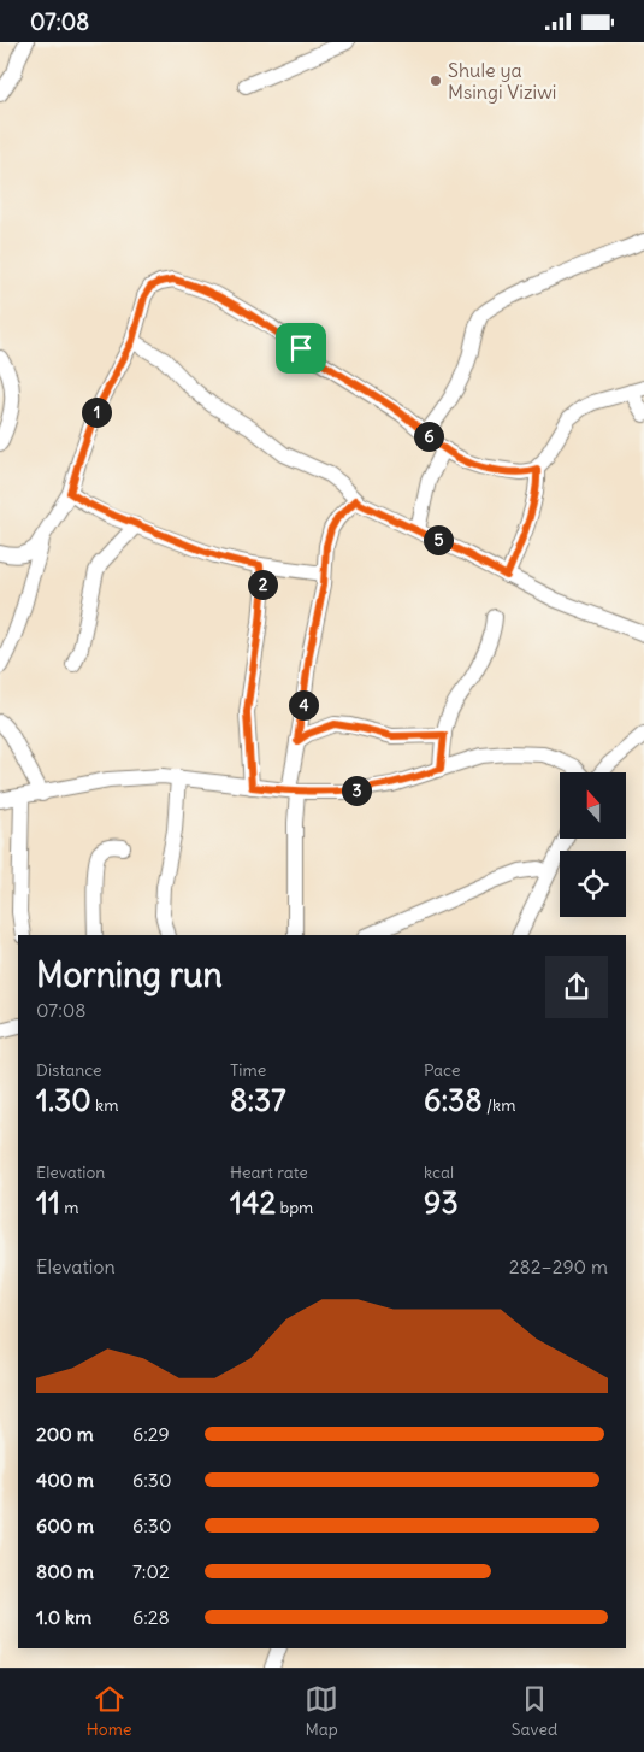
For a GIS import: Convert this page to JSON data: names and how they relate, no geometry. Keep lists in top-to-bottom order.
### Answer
{
  "places": ["Shule ya Msingi Viziwi"],
  "north": "top",
  "page": {
    "status": "07:08",
    "pins": [
      "1",
      "6",
      "5",
      "2",
      "4",
      "3"
    ],
    "heading": ["Morning run", "07:08"],
    "stats": [
      ["Distance", "1.30 km"],
      ["Time", "8:37"],
      ["Pace", "6:38 /km"],
      ["Elevation", "11 m"],
      ["Heart rate", "142 bpm"],
      ["kcal", "93"]
    ],
    "chart": ["Elevation", "282–290 m"],
    "list": [
      {
        "name": "200 m",
        "note": "6:29"
      },
      {
        "name": "400 m",
        "note": "6:30"
      },
      {
        "name": "600 m",
        "note": "6:30"
      },
      {
        "name": "800 m",
        "note": "7:02"
      },
      {
        "name": "1.0 km",
        "note": "6:28"
      }
    ],
    "tabs": ["Home", "Map", "Saved"]
  }
}
